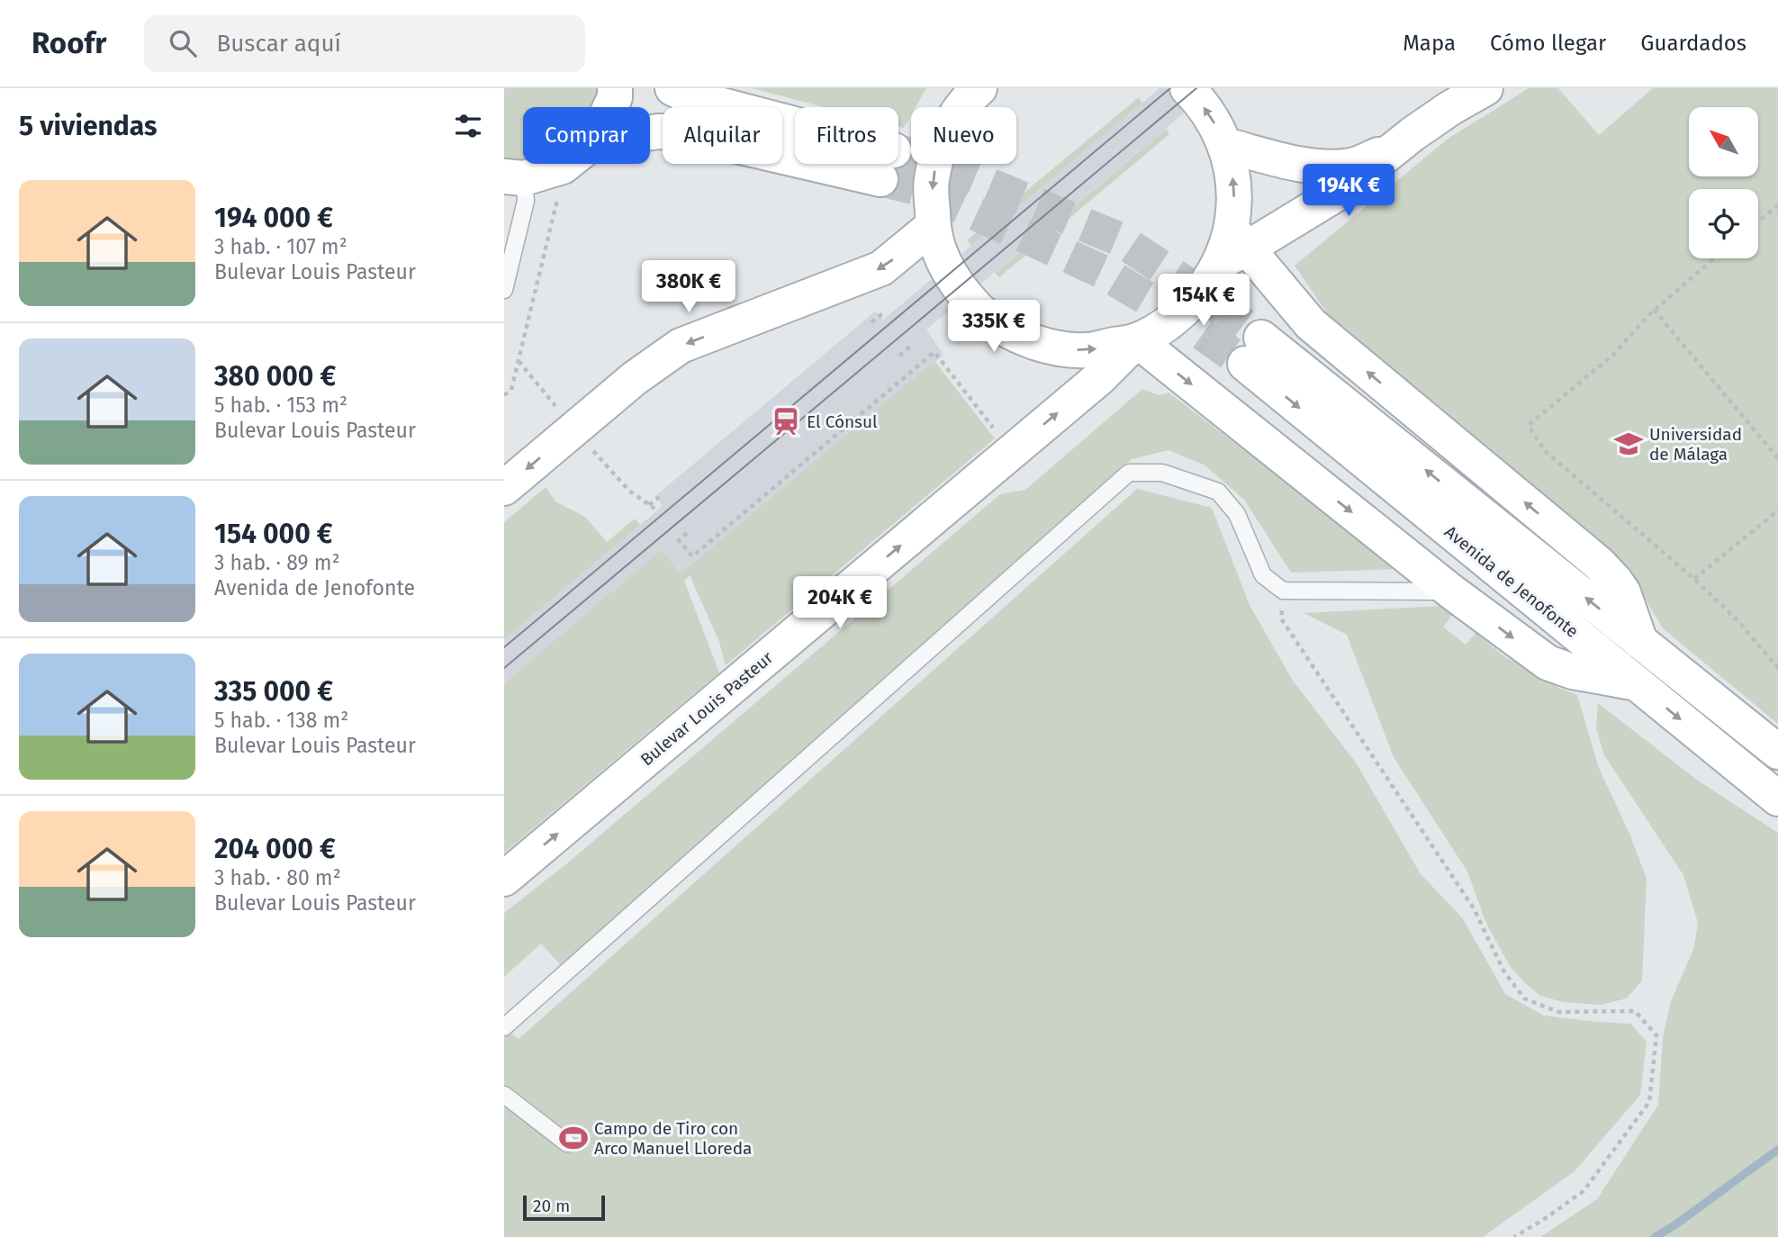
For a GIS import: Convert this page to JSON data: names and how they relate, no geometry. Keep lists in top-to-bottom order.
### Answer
{
  "streets": {
    "main road": ["Avenida de Jenofonte", "Bulevar Louis Pasteur"]
  },
  "places": {
    "station": ["El Cónsul"],
    "school or university": ["Universidad de Málaga"],
    "sports": ["Campo de Tiro con Arco Manuel Lloreda"]
  },
  "scale_bar": "20 m",
  "north": "top left",
  "page": {
    "header": "Roofr",
    "search": "Buscar aquí",
    "nav": ["Mapa", "Cómo llegar", "Guardados"],
    "heading": "5 viviendas",
    "chip": [
      "Comprar",
      "Alquilar",
      "Filtros",
      "Nuevo"
    ],
    "list": [
      {
        "name": "194 000 €",
        "note": "3 hab. · 107 m² · Bulevar Louis Pasteur"
      },
      {
        "name": "380 000 €",
        "note": "5 hab. · 153 m² · Bulevar Louis Pasteur"
      },
      {
        "name": "154 000 €",
        "note": "3 hab. · 89 m² · Avenida de Jenofonte"
      },
      {
        "name": "335 000 €",
        "note": "5 hab. · 138 m² · Bulevar Louis Pasteur"
      },
      {
        "name": "204 000 €",
        "note": "3 hab. · 80 m² · Bulevar Louis Pasteur"
      }
    ],
    "price": [
      "194K €",
      "380K €",
      "154K €",
      "335K €",
      "204K €"
    ],
    "scale": "20 m"
  }
}
